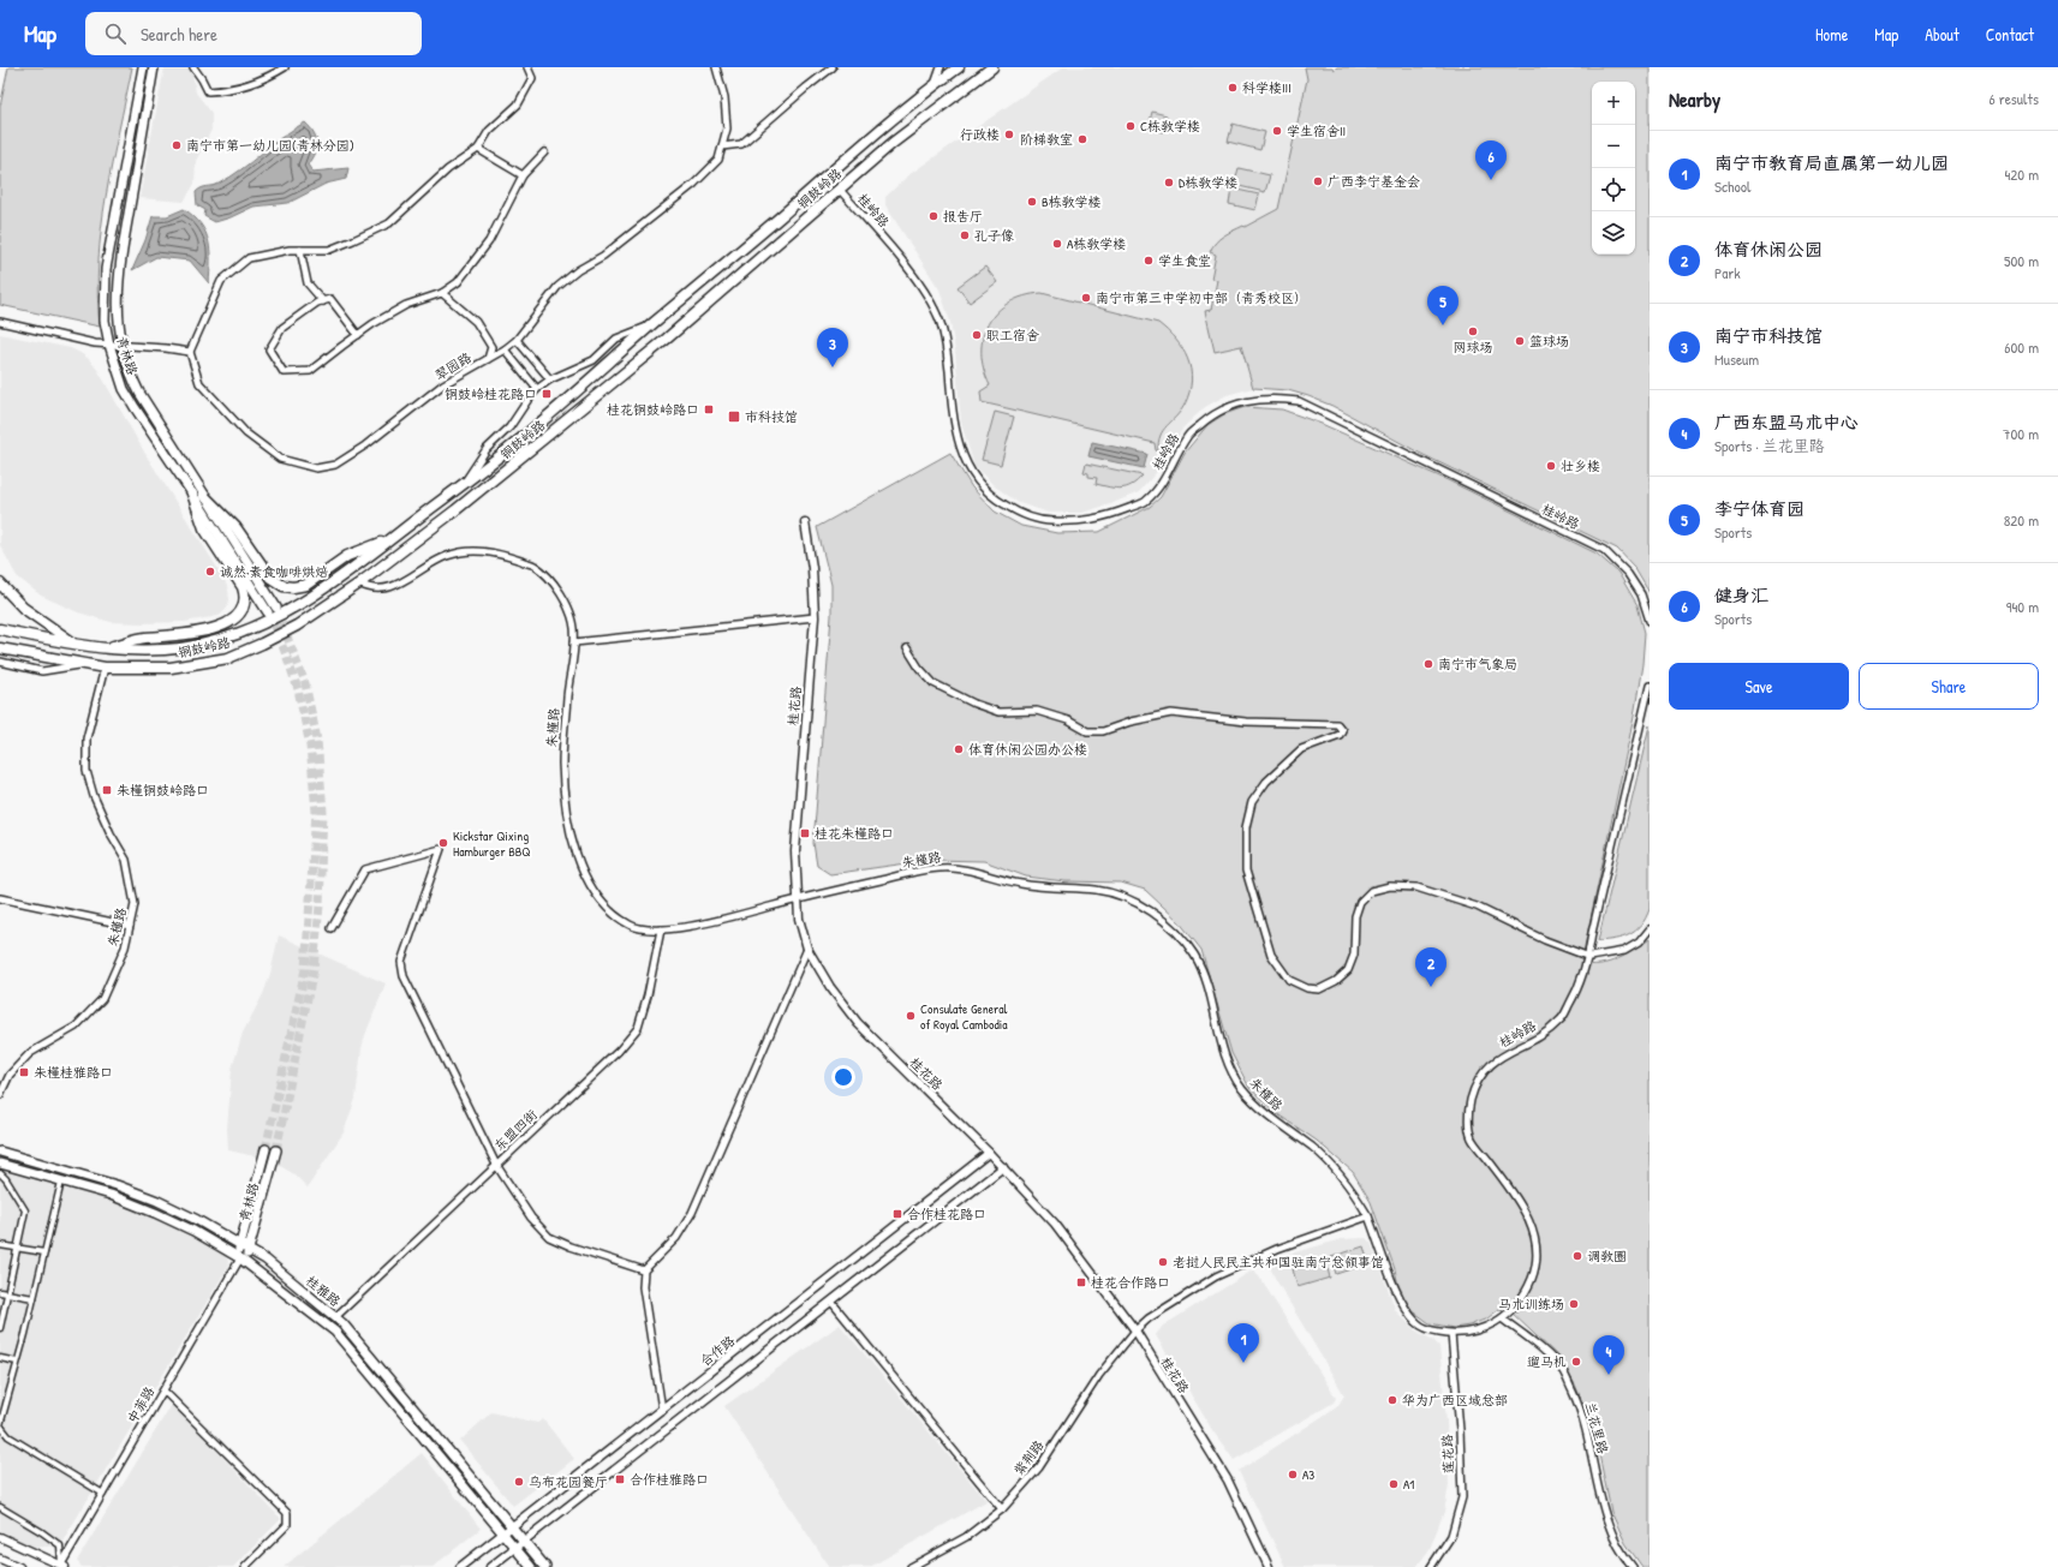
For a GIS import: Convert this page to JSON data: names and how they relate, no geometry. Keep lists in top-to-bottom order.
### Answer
{
  "streets": {
    "main road": ["铜鼓岭路", "青林路", "桂雅路"],
    "street": [
      "桂岭路",
      "翠园路",
      "桂花路",
      "朱槿路",
      "东盟四街",
      "合作路",
      "中菲路",
      "兰花里路",
      "莲花路",
      "紫荆路"
    ]
  },
  "crossings": [
    ["铜鼓岭路", "桂岭路"],
    ["铜鼓岭路", "朱槿路"],
    ["桂岭路", "朱槿路"],
    ["桂岭路", "兰花里路"],
    ["桂岭路", "莲花路"],
    ["青林路", "桂雅路"],
    ["青林路", "中菲路"],
    ["桂花路", "朱槿路"],
    ["桂花路", "合作路"],
    ["桂花路", "紫荆路"],
    ["朱槿路", "东盟四街"],
    ["东盟四街", "桂雅路"],
    ["桂雅路", "合作路"],
    ["桂雅路", "中菲路"]
  ],
  "places": {
    "other": [
      "科学楼III",
      "C栋教学楼",
      "学生宿舍II",
      "行政楼",
      "阶梯教室",
      "南宁市第一幼儿园(青林分园)",
      "广西李宁基金会",
      "D栋教学楼",
      "B栋教学楼",
      "报告厅",
      "孔子像",
      "A栋教学楼",
      "学生食堂",
      "南宁市第三中学初中部（青秀校区）",
      "网球场",
      "职工宿舍",
      "篮球场",
      "壮乡楼",
      "诚然·素食咖啡烘焙",
      "南宁市气象局",
      "体育休闲公园办公楼",
      "Kickstar Qixing Hamburger BBQ",
      "Consulate General of Royal Cambodia",
      "调教圈",
      "老挝人民民主共和国驻南宁总领事馆",
      "马术训练场",
      "遛马机",
      "华为广西区域总部",
      "A3",
      "乌布花园餐厅",
      "A1"
    ],
    "transit": [
      "铜鼓岭桂花路口",
      "桂花铜鼓岭路口",
      "市科技馆",
      "朱槿铜鼓岭路口",
      "桂花朱槿路口",
      "朱槿桂雅路口",
      "合作桂花路口",
      "桂花合作路口",
      "合作桂雅路口"
    ]
  },
  "page": {
    "header": "Map",
    "search": "Search here",
    "nav": [
      "Home",
      "Map",
      "About",
      "Contact"
    ],
    "heading": ["Nearby", "6 results"],
    "map_buttons": ["+", "−"],
    "list": [
      {
        "mark": "1",
        "name": "南宁市教育局直属第一幼儿园",
        "note": "School",
        "value": "420 m"
      },
      {
        "mark": "2",
        "name": "体育休闲公园",
        "note": "Park",
        "value": "500 m"
      },
      {
        "mark": "3",
        "name": "南宁市科技馆",
        "note": "Museum",
        "value": "600 m"
      },
      {
        "mark": "4",
        "name": "广西东盟马术中心",
        "note": "Sports · 兰花里路",
        "value": "700 m"
      },
      {
        "mark": "5",
        "name": "李宁体育园",
        "note": "Sports",
        "value": "820 m"
      },
      {
        "mark": "6",
        "name": "健身汇",
        "note": "Sports",
        "value": "940 m"
      }
    ],
    "pins": [
      "6",
      "5",
      "3",
      "2",
      "1",
      "4"
    ],
    "buttons": ["Save", "Share"]
  }
}
